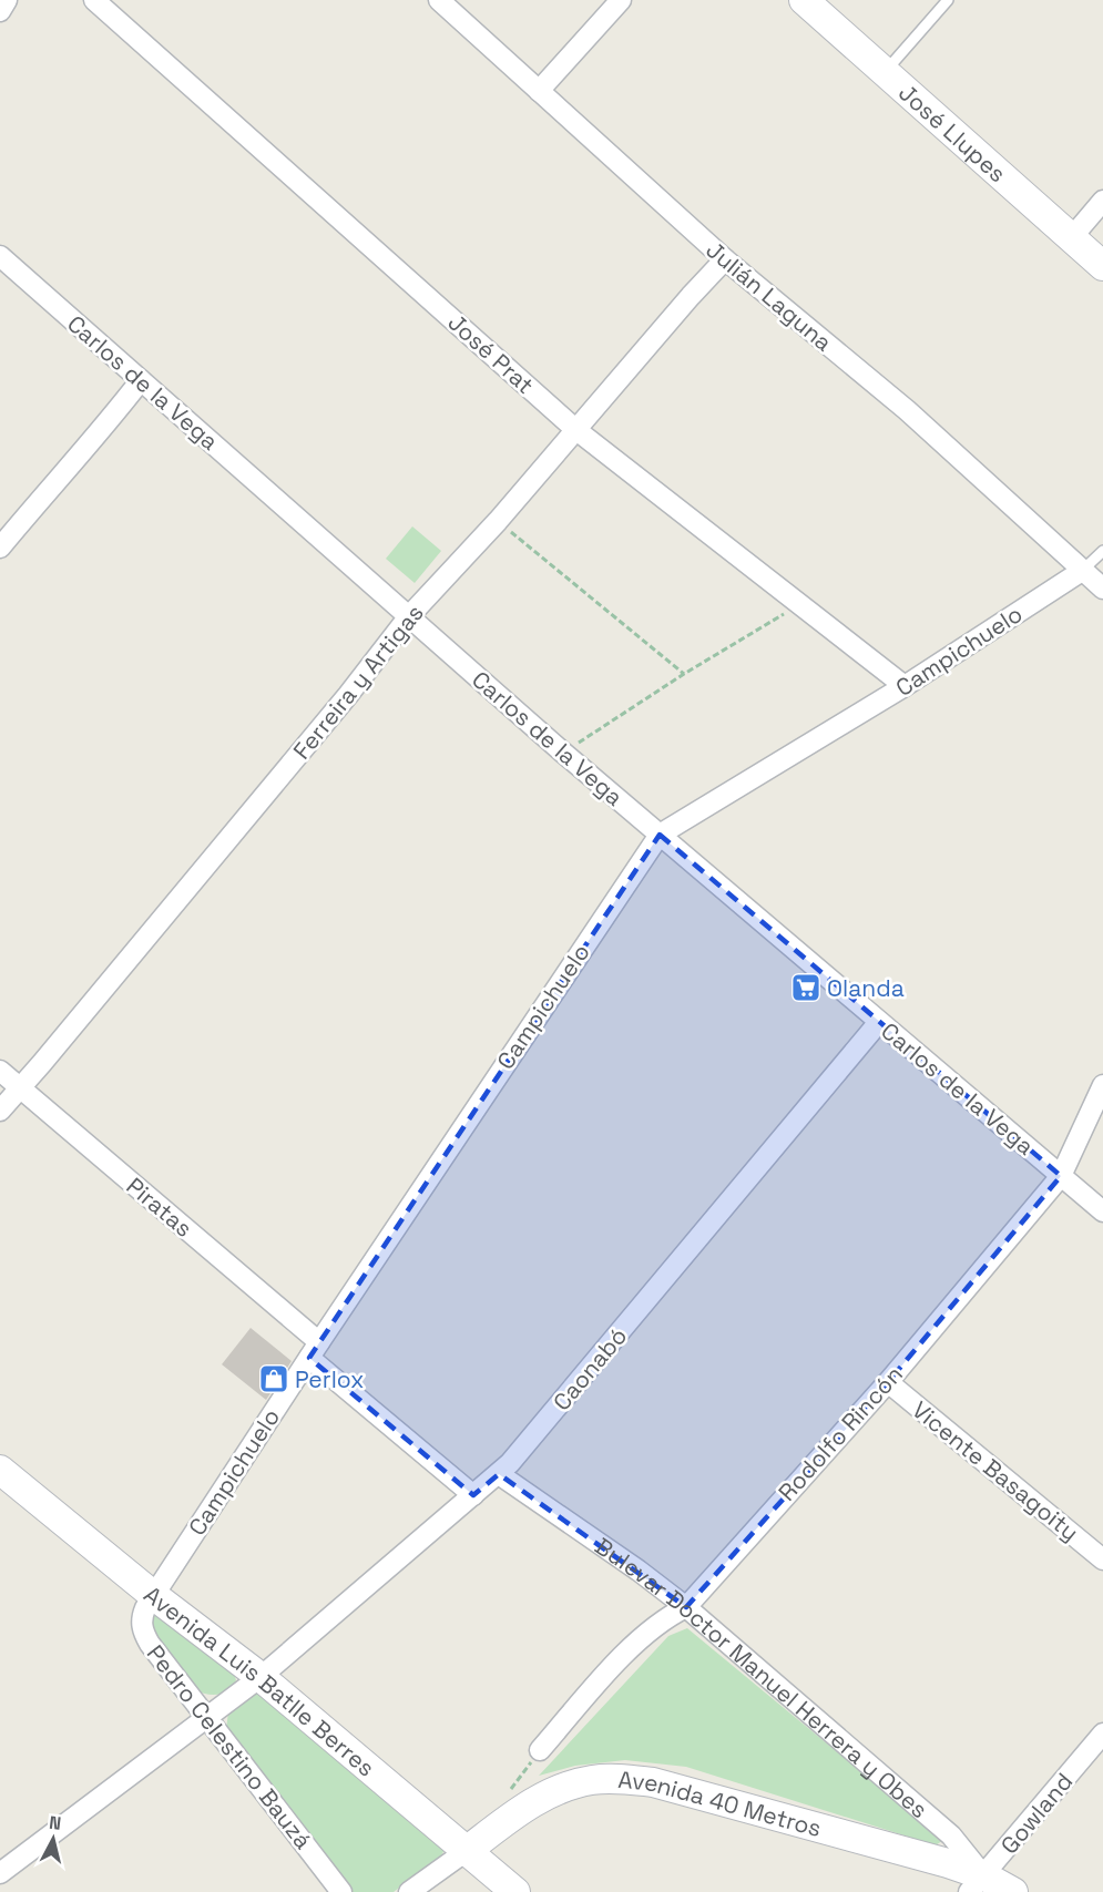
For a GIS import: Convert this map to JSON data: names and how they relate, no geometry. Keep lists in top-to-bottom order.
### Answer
{
  "streets": {
    "main road": [
      "José Llupes",
      "Bulevar Doctor Manuel Herrera y Obes",
      "Avenida Luis Batlle Berres",
      "Avenida 40 Metros"
    ],
    "street": [
      "Julián Laguna",
      "José Prat",
      "Carlos de la Vega",
      "Campichuelo",
      "Ferreira y Artigas",
      "Piratas",
      "Caonabó",
      "Rodolfo Rincón",
      "Vicente Basagoity",
      "Pedro Celestino Bauzá",
      "Gowland"
    ]
  },
  "crossings": [
    ["Julián Laguna", "Campichuelo"],
    ["Julián Laguna", "Ferreira y Artigas"],
    ["José Prat", "Campichuelo"],
    ["José Prat", "Ferreira y Artigas"],
    ["Carlos de la Vega", "Campichuelo"],
    ["Carlos de la Vega", "Ferreira y Artigas"],
    ["Carlos de la Vega", "Caonabó"],
    ["Carlos de la Vega", "Rodolfo Rincón"],
    ["Campichuelo", "Piratas"],
    ["Campichuelo", "Avenida Luis Batlle Berres"],
    ["Campichuelo", "Pedro Celestino Bauzá"],
    ["Ferreira y Artigas", "Piratas"],
    ["Piratas", "Caonabó"],
    ["Caonabó", "Bulevar Doctor Manuel Herrera y Obes"],
    ["Caonabó", "Avenida Luis Batlle Berres"],
    ["Rodolfo Rincón", "Vicente Basagoity"],
    ["Rodolfo Rincón", "Bulevar Doctor Manuel Herrera y Obes"],
    ["Bulevar Doctor Manuel Herrera y Obes", "Avenida 40 Metros"],
    ["Bulevar Doctor Manuel Herrera y Obes", "Gowland"],
    ["Avenida Luis Batlle Berres", "Pedro Celestino Bauzá"],
    ["Avenida Luis Batlle Berres", "Avenida 40 Metros"],
    ["Avenida 40 Metros", "Gowland"]
  ],
  "places": {
    "supermarket": ["Olanda"],
    "shop": ["Perlox"]
  },
  "north": "top"
}
